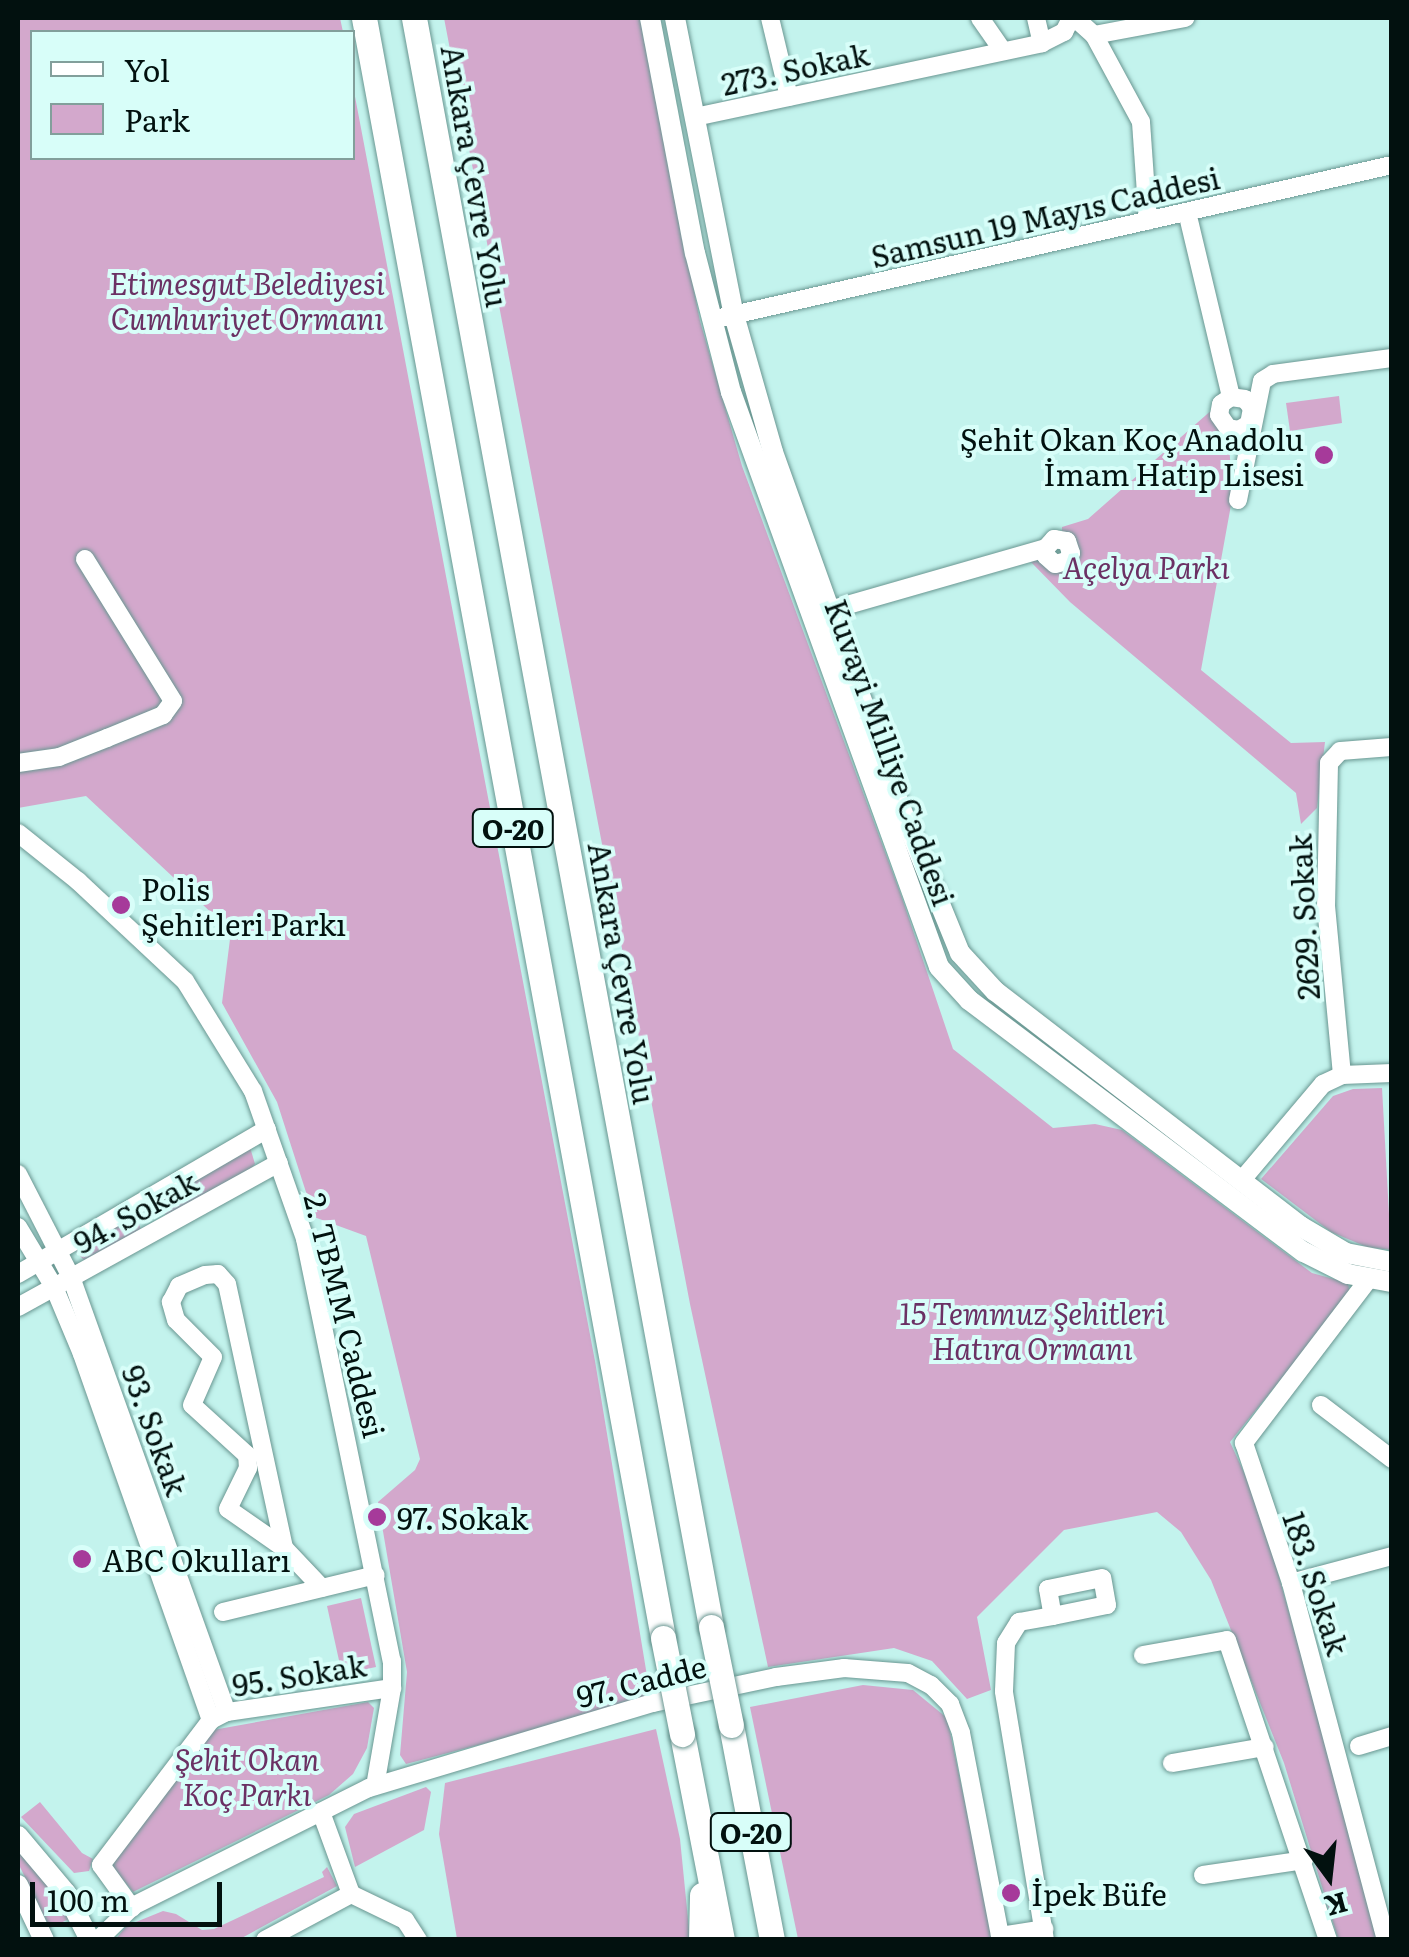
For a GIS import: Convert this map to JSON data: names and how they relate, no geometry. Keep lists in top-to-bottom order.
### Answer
{
  "streets": {
    "highway": ["Ankara Çevre Yolu", "O-20"],
    "main road": ["Kuvayi Milliye Caddesi"],
    "street": [
      "273. Sokak",
      "Samsun 19 Mayıs Caddesi",
      "2629. Sokak",
      "94. Sokak",
      "2. TBMM Caddesi",
      "93. Sokak",
      "183. Sokak",
      "95. Sokak",
      "97. Cadde"
    ]
  },
  "crossings": [
    ["273. Sokak", "Kuvayi Milliye Caddesi"],
    ["Samsun 19 Mayıs Caddesi", "Kuvayi Milliye Caddesi"],
    ["Kuvayi Milliye Caddesi", "183. Sokak"],
    ["94. Sokak", "2. TBMM Caddesi"],
    ["94. Sokak", "93. Sokak"],
    ["2. TBMM Caddesi", "95. Sokak"],
    ["2. TBMM Caddesi", "97. Cadde"],
    ["93. Sokak", "95. Sokak"],
    ["95. Sokak", "97. Cadde"]
  ],
  "parks": [
    "Etimesgut Belediyesi Cumhuriyet Ormanı",
    "Açelya Parkı",
    "15 Temmuz Şehitleri Hatıra Ormanı",
    "Şehit Okan Koç Parkı"
  ],
  "places": [
    "Şehit Okan Koç Anadolu İmam Hatip Lisesi",
    "Polis Şehitleri Parkı",
    "97. Sokak",
    "ABC Okulları",
    "İpek Büfe"
  ],
  "legend": ["Yol", "Park"],
  "scale_bar": "100 m",
  "north": "bottom"
}
